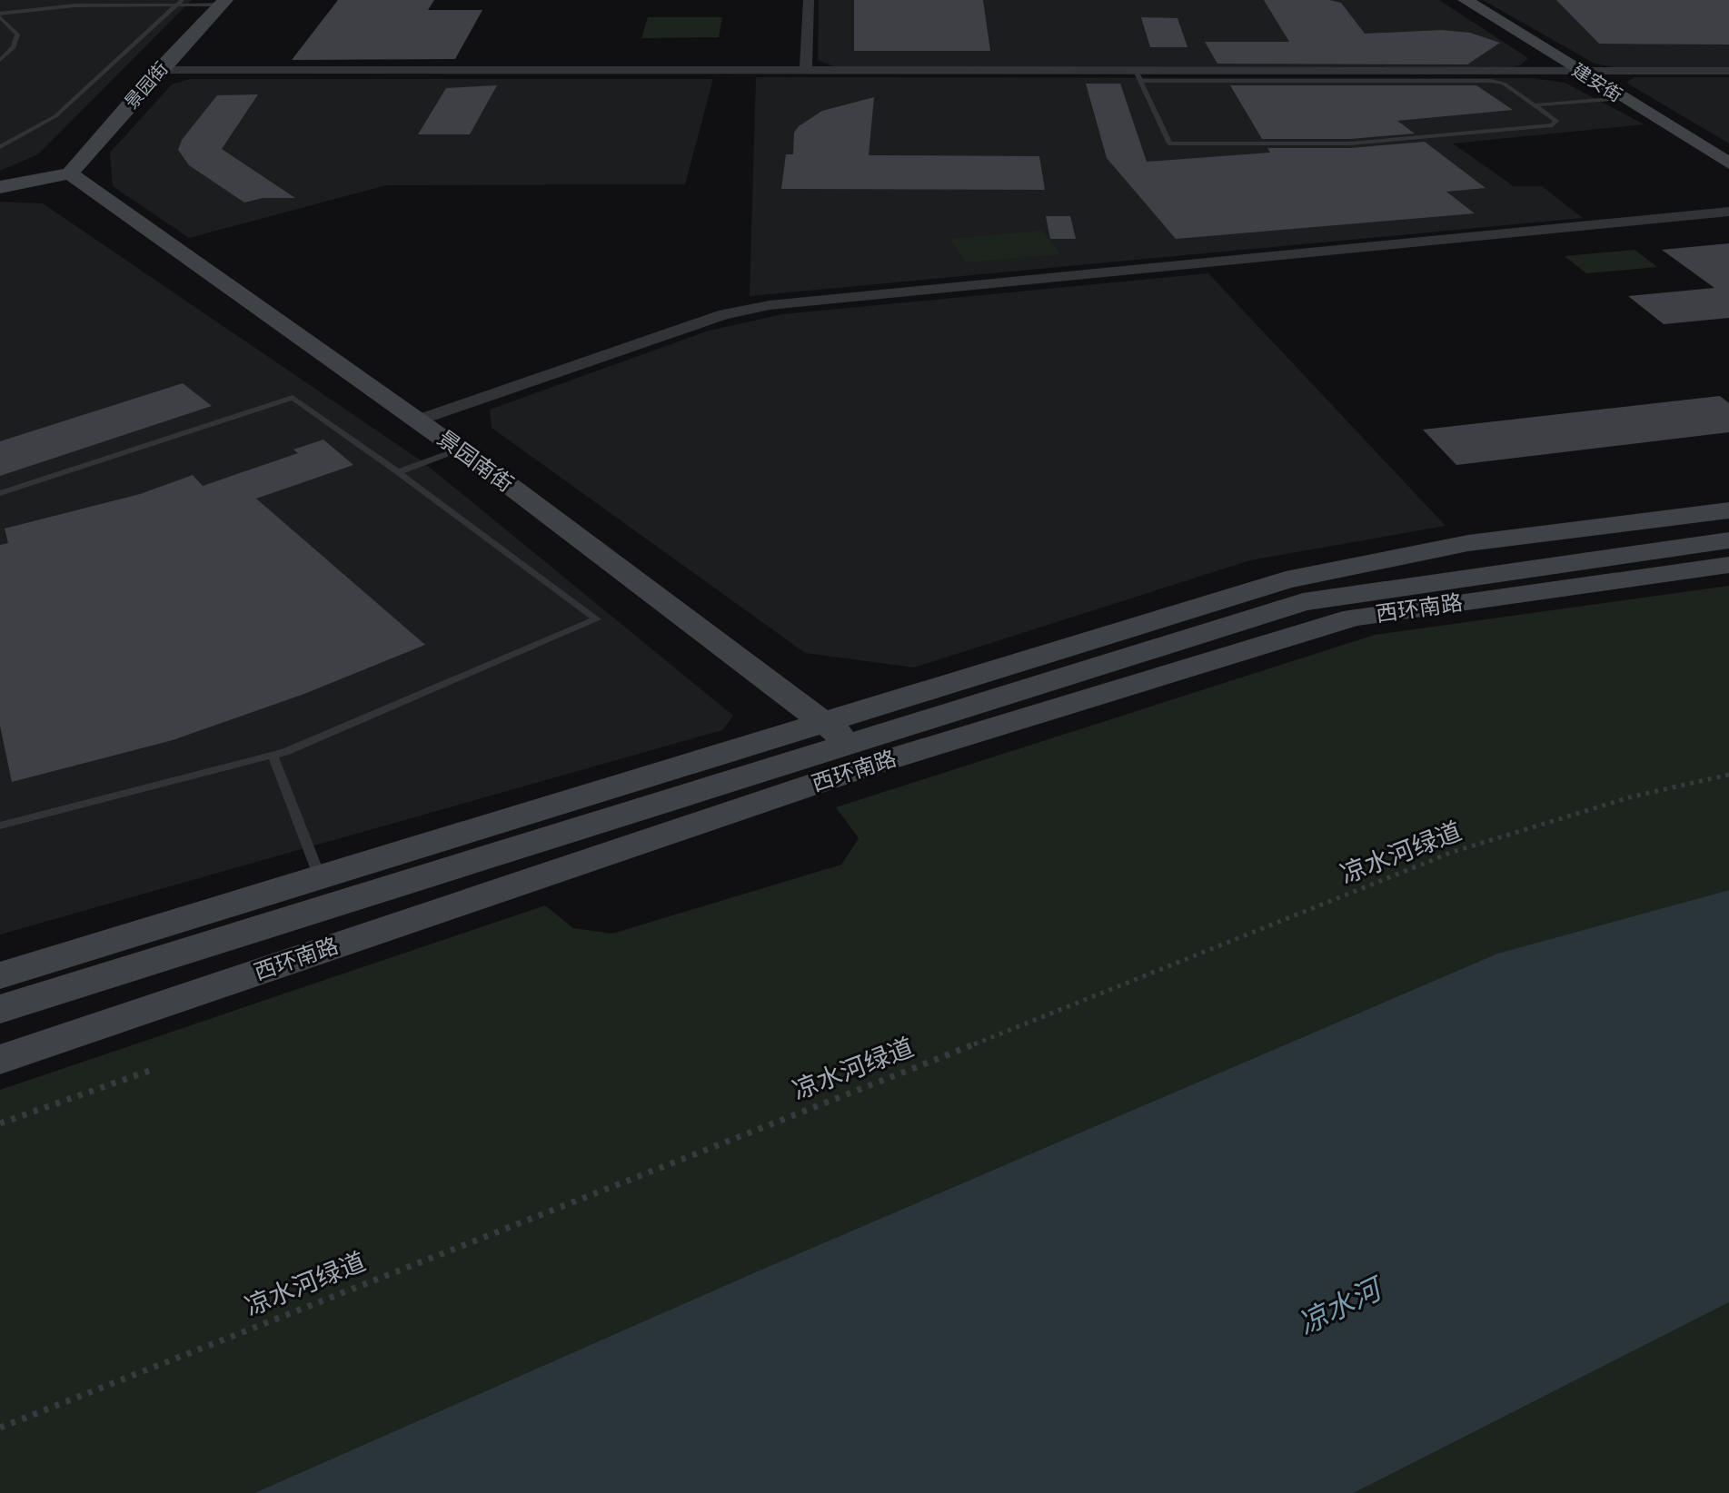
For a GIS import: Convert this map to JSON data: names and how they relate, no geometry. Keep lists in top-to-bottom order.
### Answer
{
  "streets": {
    "street": [
      "建安街",
      "景园街",
      "景园南街",
      "西环南路"
    ],
    "path": ["凉水河绿道"]
  },
  "crossings": [
    ["景园街", "景园南街"],
    ["景园南街", "西环南路"]
  ],
  "water": ["凉水河"]
}
